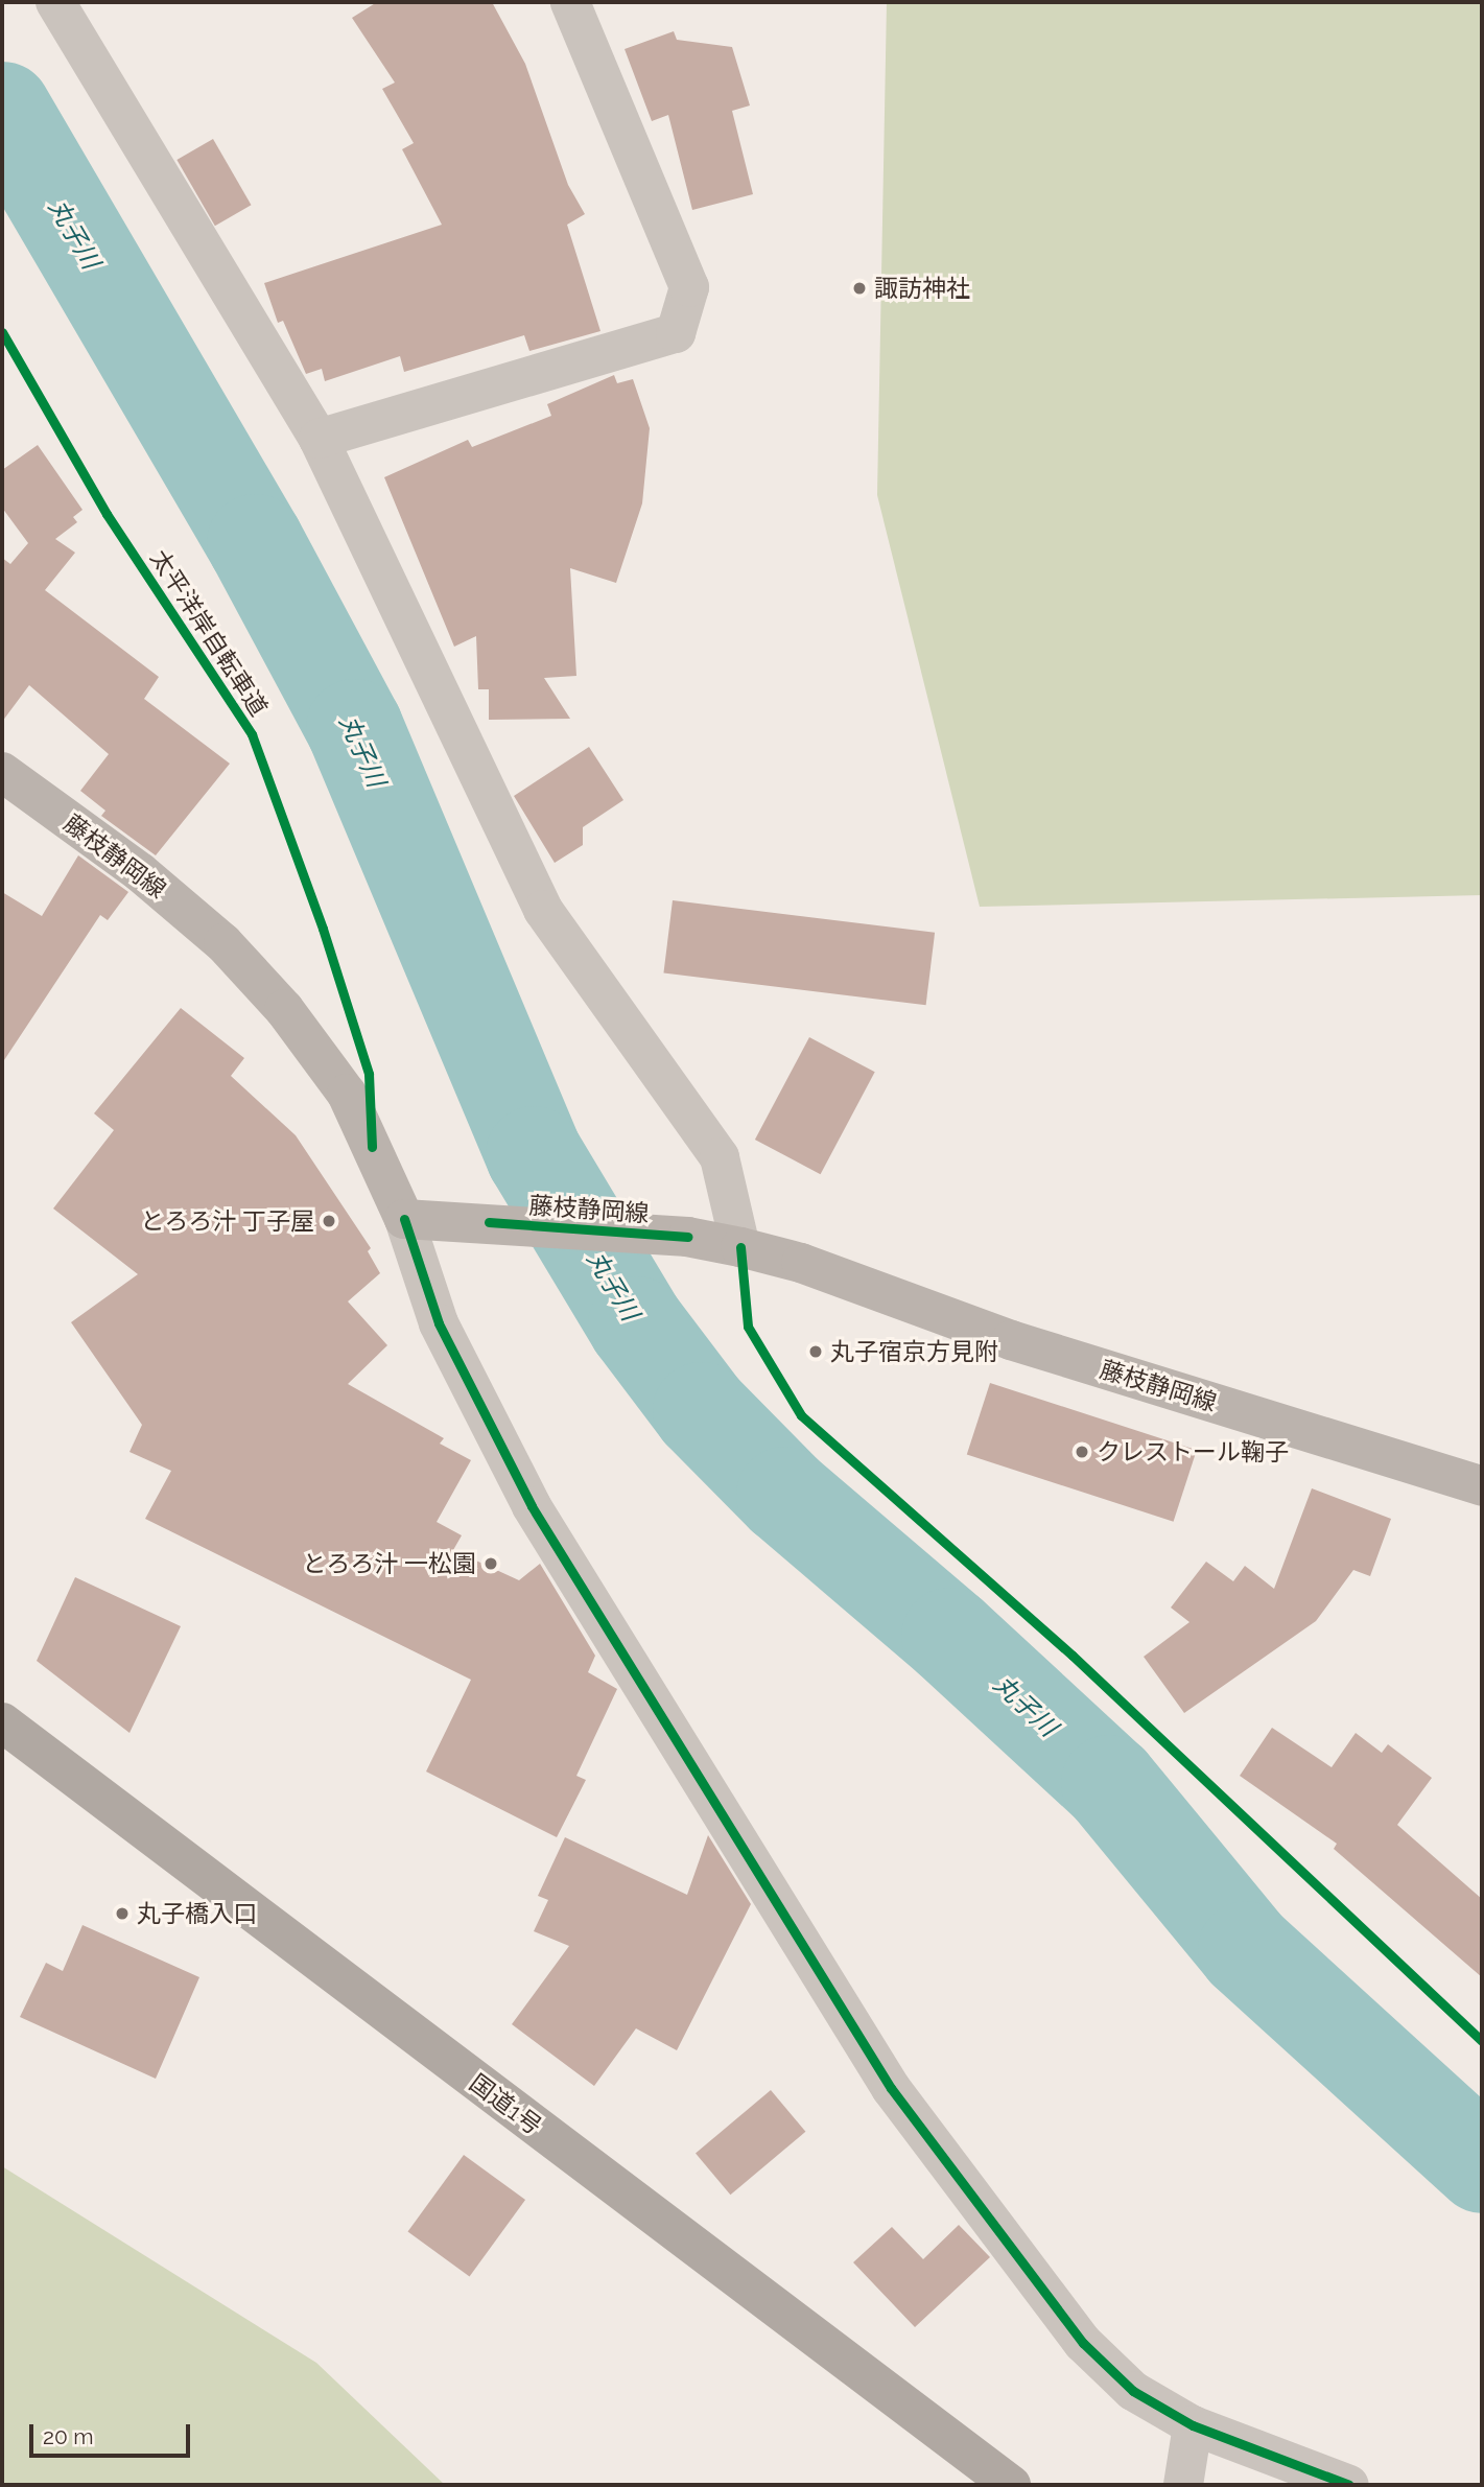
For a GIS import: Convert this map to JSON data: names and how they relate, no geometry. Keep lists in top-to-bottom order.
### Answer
{
  "streets": {
    "highway": ["国道1号"],
    "main road": ["藤枝静岡線"],
    "cycle path": ["太平洋岸自転車道"]
  },
  "water": ["丸子川"],
  "places": [
    "諏訪神社",
    "とろろ汁 丁子屋",
    "丸子宿京方見附",
    "クレストール鞠子",
    "とろろ汁 一松園",
    "丸子橋入口"
  ],
  "scale_bar": "20 m"
}
